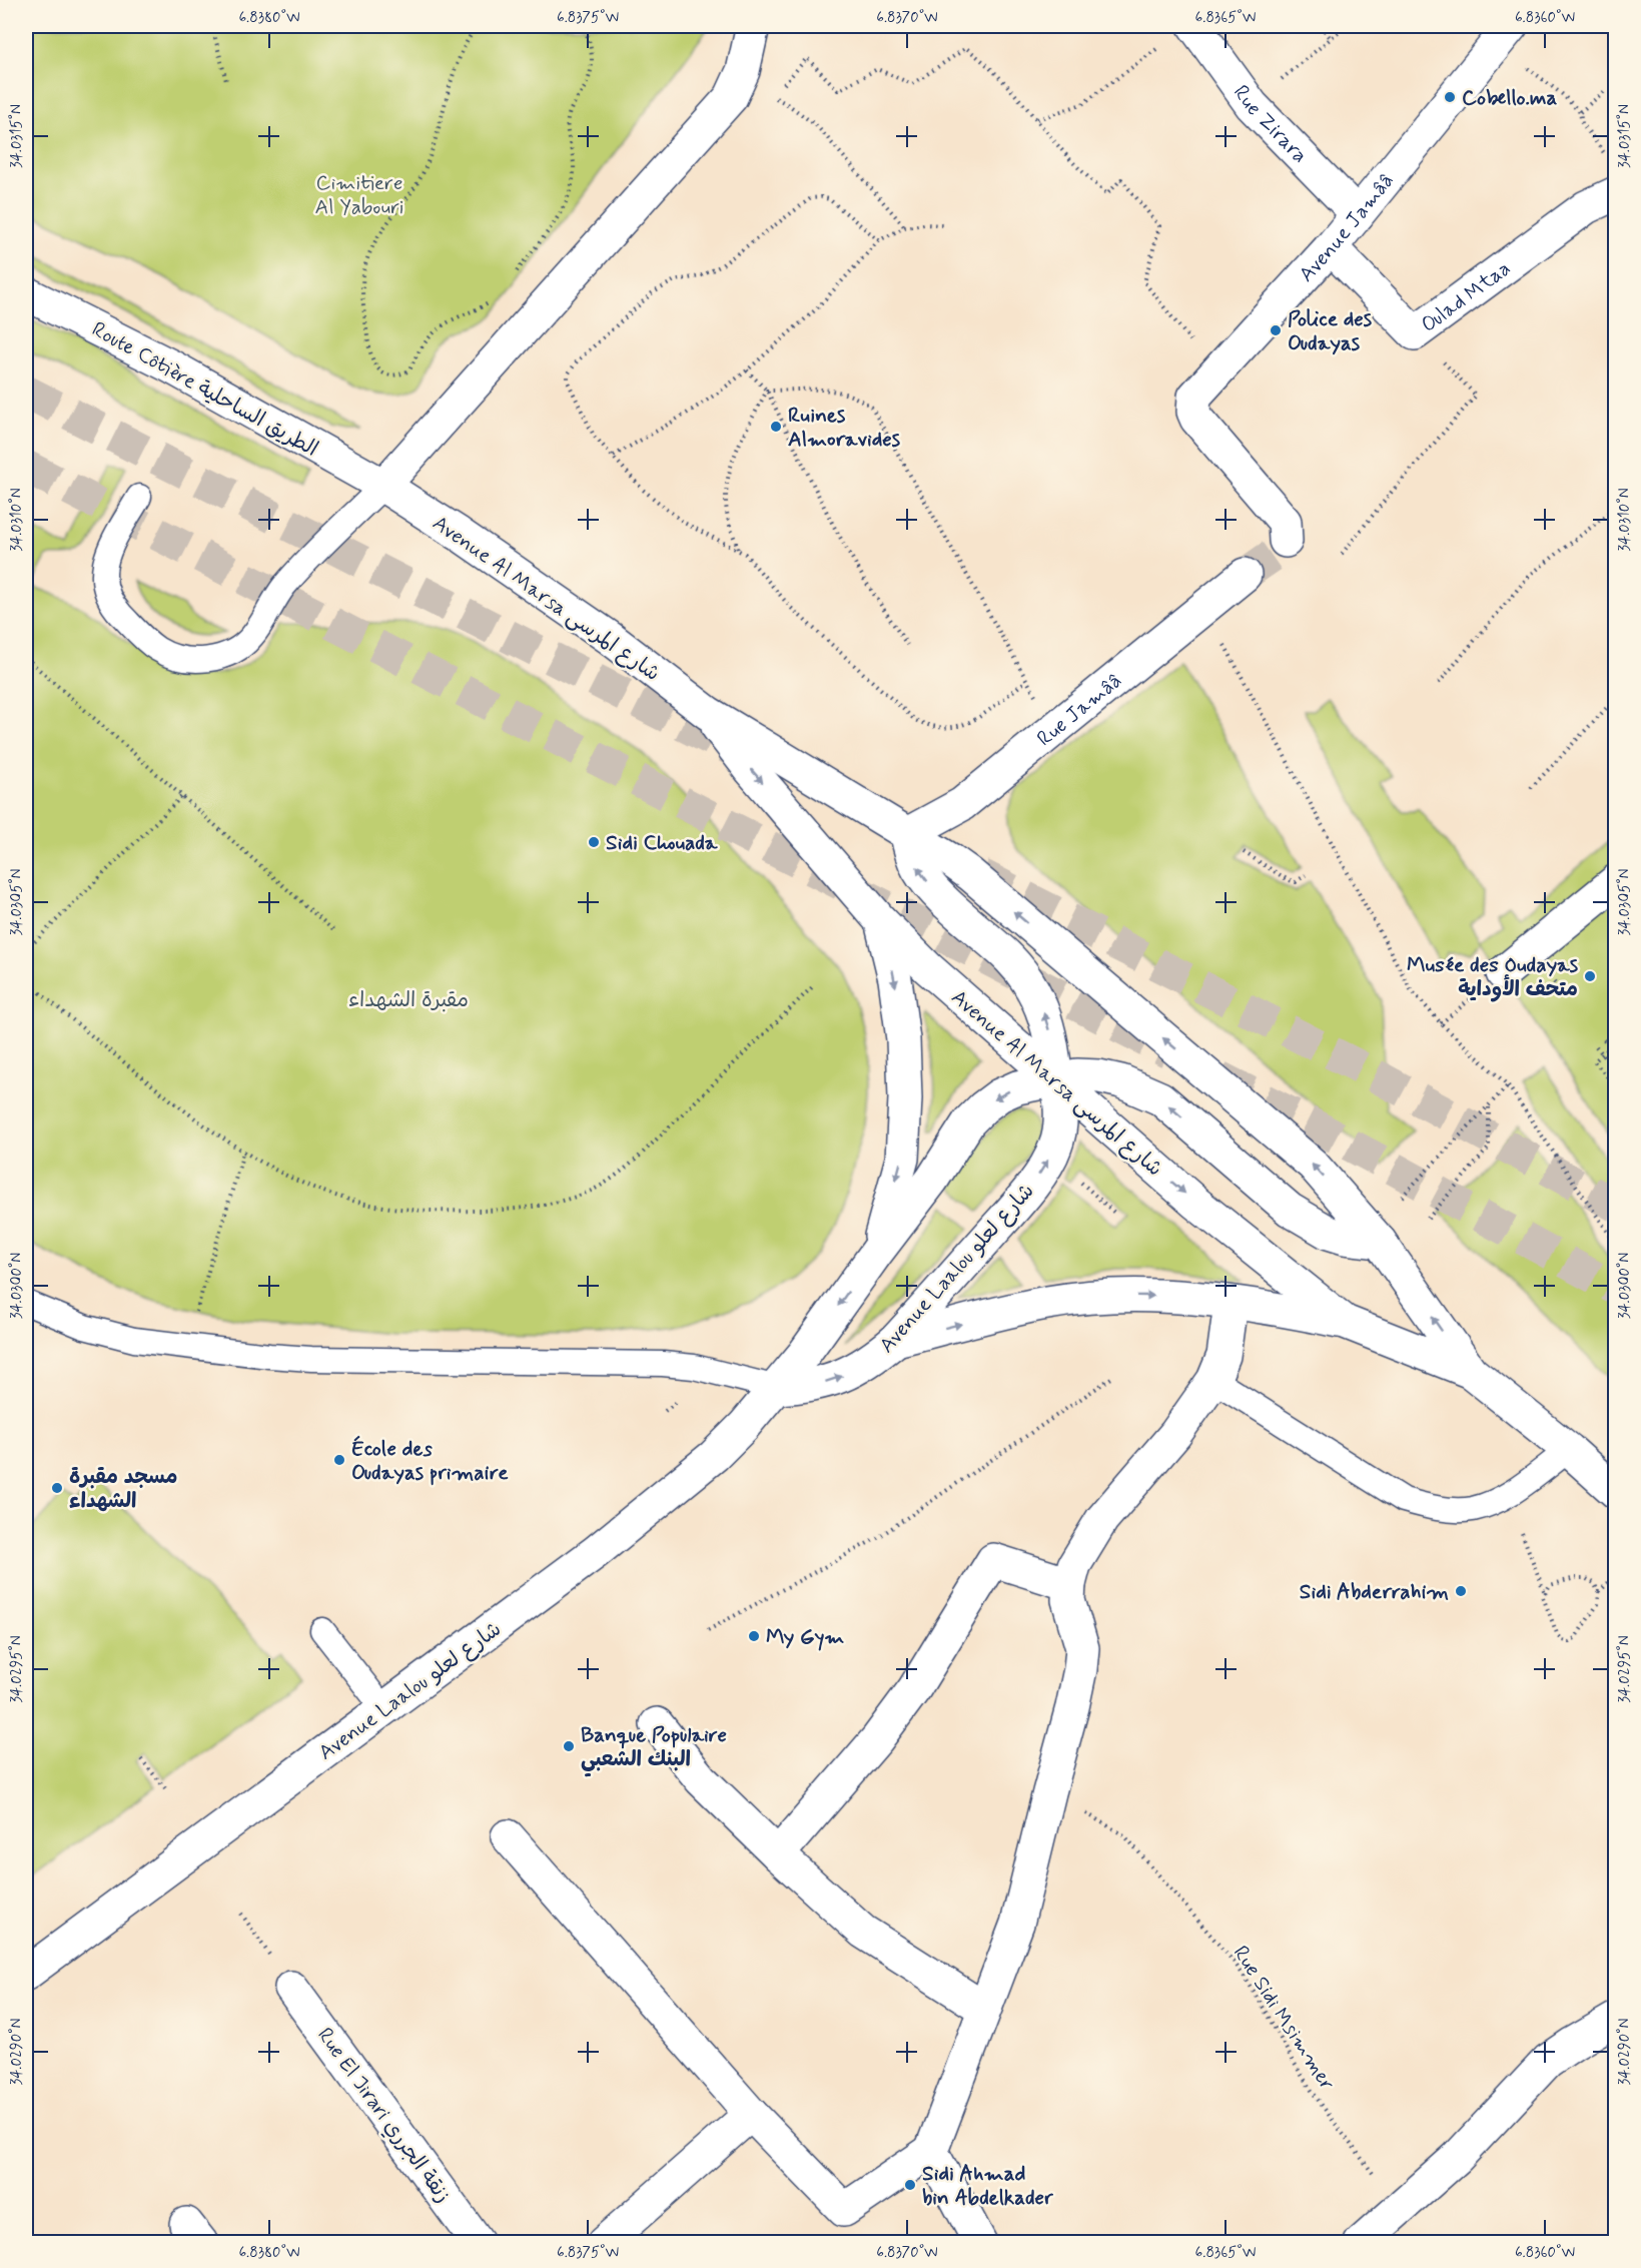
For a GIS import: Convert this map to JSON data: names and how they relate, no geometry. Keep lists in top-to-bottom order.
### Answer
{
  "streets": {
    "street": [
      "Rue Zirara",
      "Avenue Jamââ",
      "Oulad Mtaa",
      "Route Côtière الطريق الساحلية",
      "Avenue Al Marsa شارع المرسى",
      "Rue Jamââ",
      "Avenue Laalou شارع لعلو",
      "Rue El Jirari زنقة الجرري"
    ],
    "path": ["Rue Sidi Msimmer"]
  },
  "crossings": [
    ["Rue Zirara", "Avenue Jamââ"],
    ["Avenue Jamââ", "Oulad Mtaa"],
    ["Route Côtière الطريق الساحلية", "Avenue Al Marsa شارع المرسى"],
    ["Avenue Al Marsa شارع المرسى", "Rue Jamââ"],
    ["Avenue Al Marsa شارع المرسى", "Avenue Laalou شارع لعلو"],
    ["Rue Jamââ", "Avenue Laalou شارع لعلو"]
  ],
  "parks": ["Cimitiere Al Yabouri", "مقبرة الشهداء"],
  "places": [
    "Cobello.ma",
    "Police des Oudayas",
    "Ruines Almoravides",
    "Sidi Chouada",
    "Musée des Oudayas متحف الأوداية",
    "École des Oudayas primaire",
    "مسجد مقبرة الشهداء",
    "Sidi Abderrahim",
    "My Gym",
    "Banque Populaire البنك الشعبي",
    "Sidi Ahmad bin Abdelkader"
  ],
  "coordinates": [
    "6.8380°W",
    "6.8375°W",
    "6.8370°W",
    "6.8365°W",
    "6.8360°W",
    "34.0315°N",
    "34.0310°N",
    "34.0305°N",
    "34.0300°N",
    "34.0295°N",
    "34.0290°N"
  ]
}
